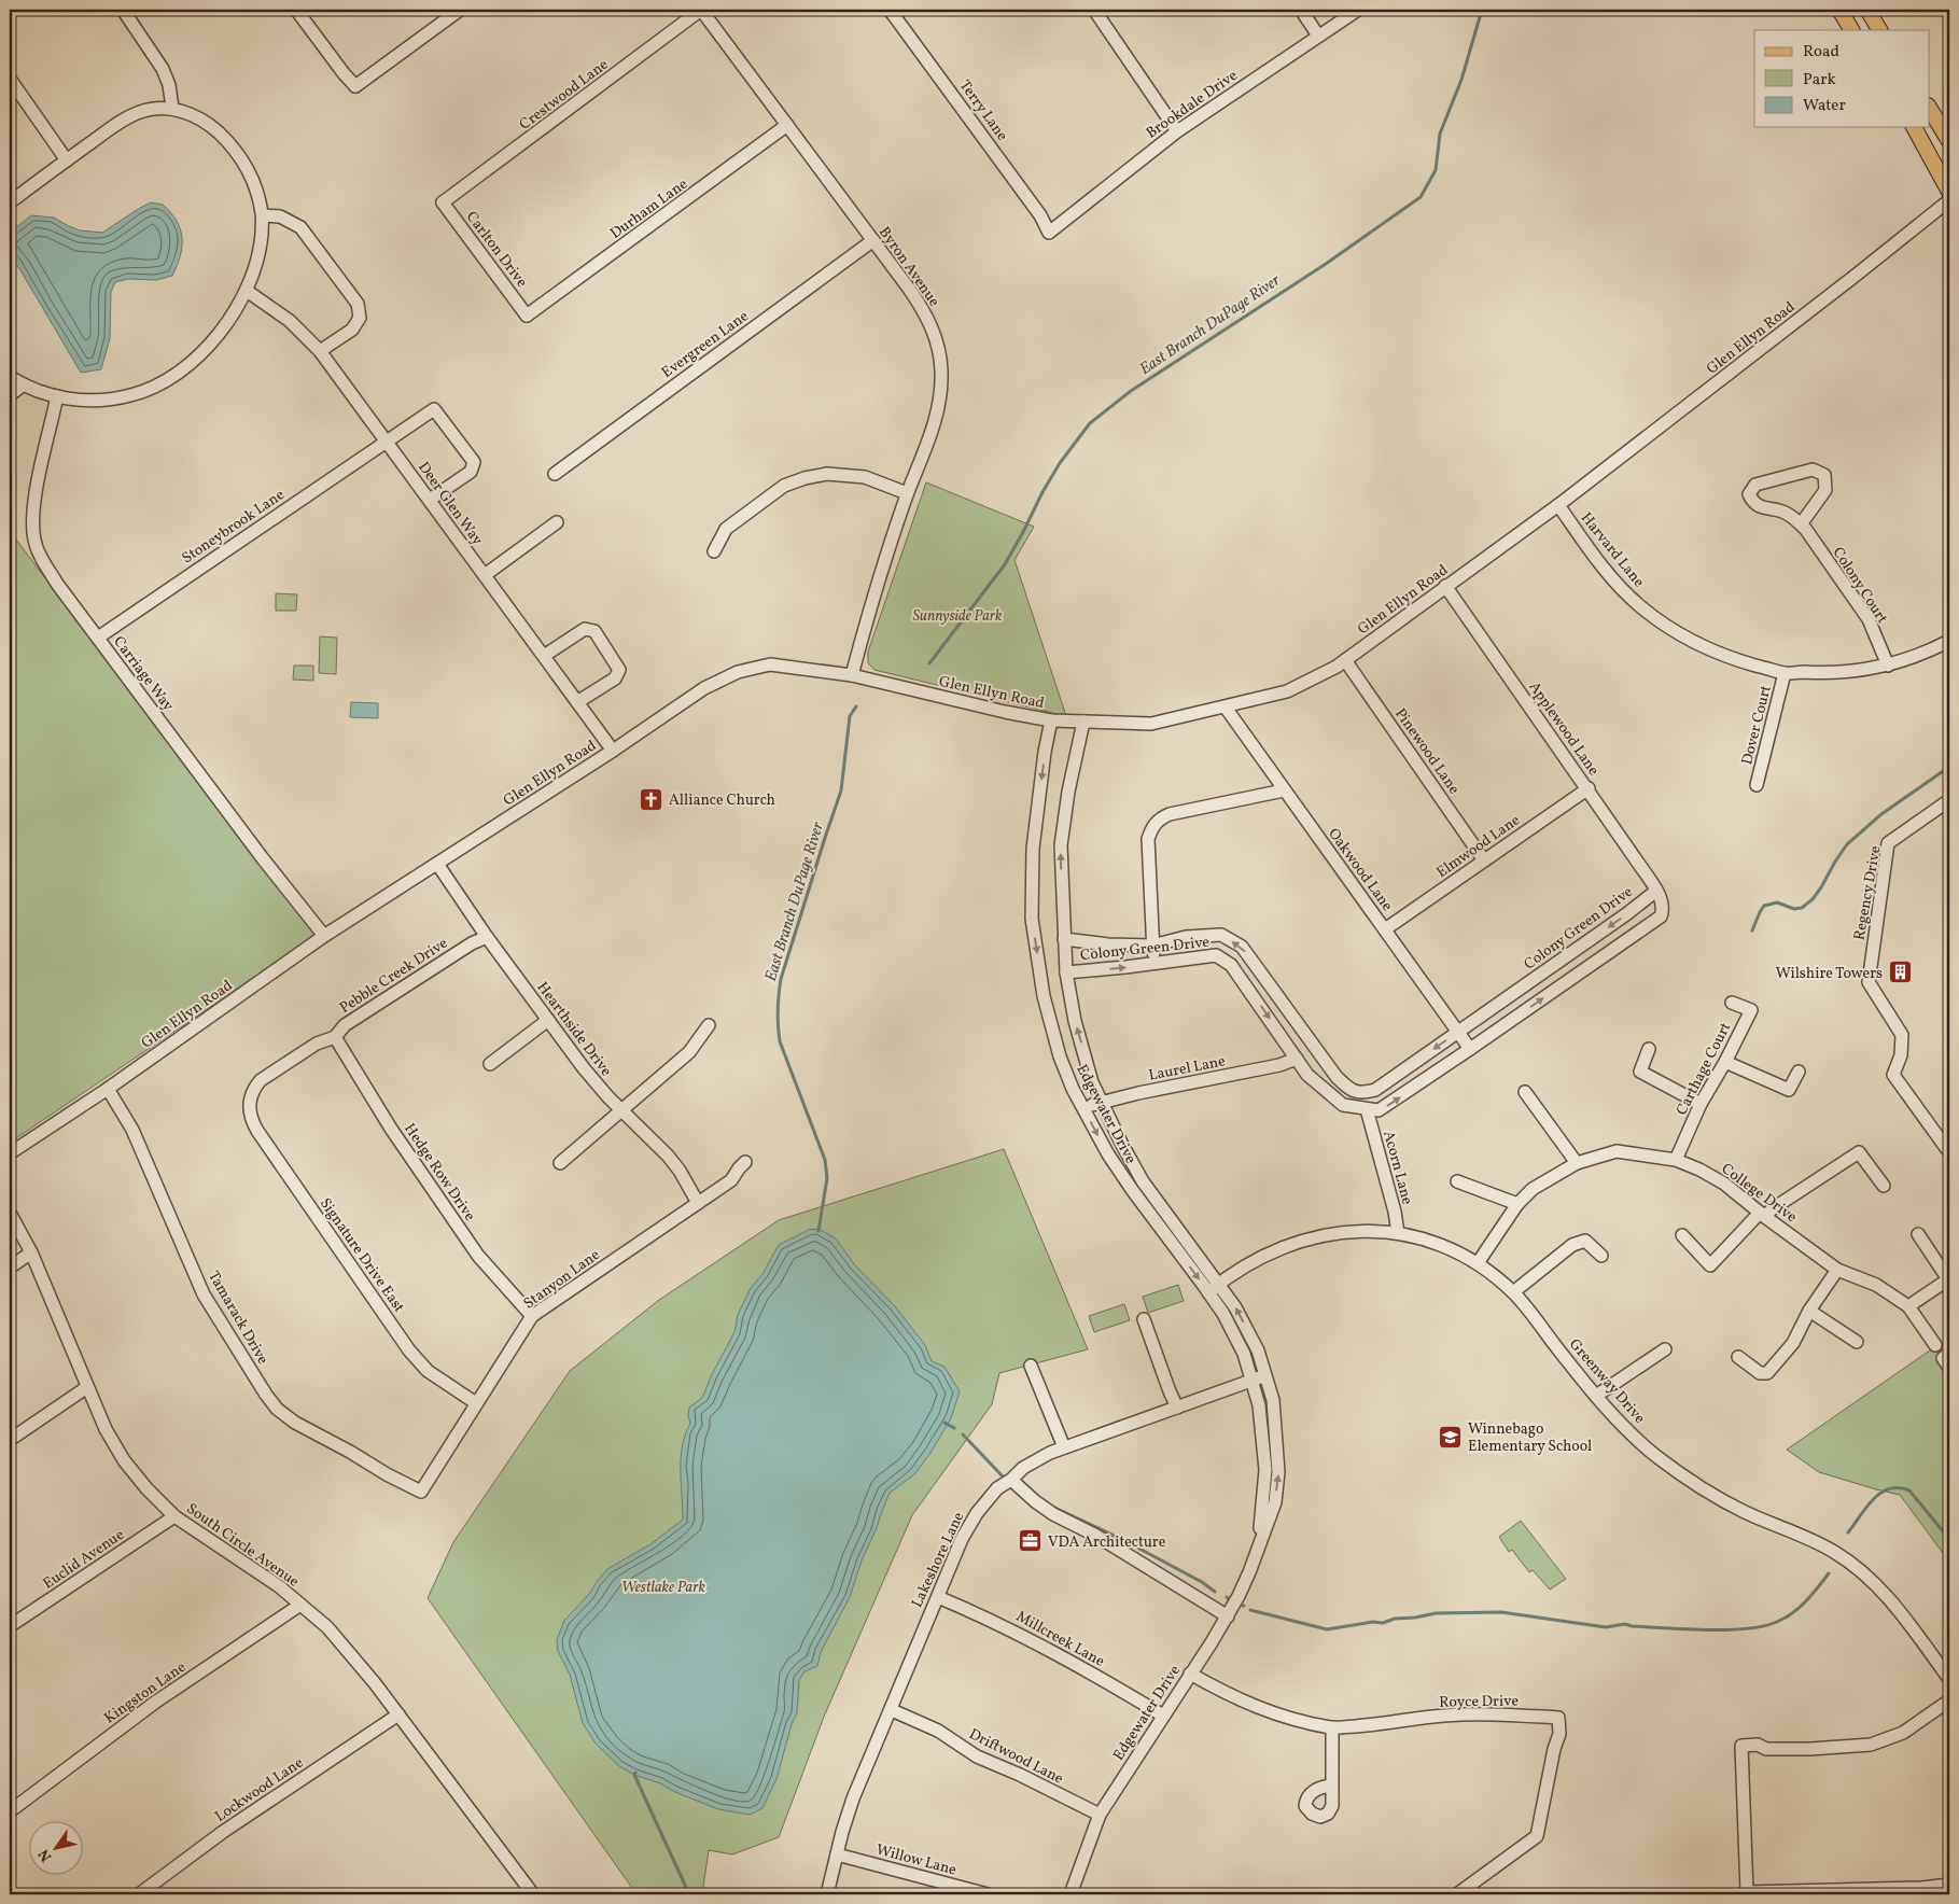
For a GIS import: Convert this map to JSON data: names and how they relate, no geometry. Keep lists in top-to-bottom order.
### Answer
{
  "streets": {
    "street": [
      "Crestwood Lane",
      "Brookdale Drive",
      "Terry Lane",
      "Durham Lane",
      "Carlton Drive",
      "Byron Avenue",
      "Glen Ellyn Road",
      "Evergreen Lane",
      "Deer Glen Way",
      "Stoneybrook Lane",
      "Harvard Lane",
      "Colony Court",
      "Carriage Way",
      "Dover Court",
      "Applewood Lane",
      "Pinewood Lane",
      "Elmwood Lane",
      "Oakwood Lane",
      "Regency Drive",
      "Colony Green Drive",
      "Pebble Creek Drive",
      "Hearthside Drive",
      "Laurel Lane",
      "Carthage Court",
      "Edgewater Drive",
      "Acorn Lane",
      "Hedge Row Drive",
      "College Drive",
      "Signature Drive East",
      "Stanyon Lane",
      "Tamarack Drive",
      "Greenway Drive",
      "South Circle Avenue",
      "Euclid Avenue",
      "Lakeshore Lane",
      "Millcreek Lane",
      "Kingston Lane",
      "Royce Drive",
      "Driftwood Lane",
      "Lockwood Lane",
      "Willow Lane"
    ]
  },
  "crossings": [
    ["Crestwood Lane", "Carlton Drive"],
    ["Crestwood Lane", "Byron Avenue"],
    ["Brookdale Drive", "Terry Lane"],
    ["Durham Lane", "Carlton Drive"],
    ["Durham Lane", "Byron Avenue"],
    ["Byron Avenue", "Glen Ellyn Road"],
    ["Byron Avenue", "Evergreen Lane"],
    ["Glen Ellyn Road", "Deer Glen Way"],
    ["Glen Ellyn Road", "Harvard Lane"],
    ["Glen Ellyn Road", "Carriage Way"],
    ["Glen Ellyn Road", "Applewood Lane"],
    ["Glen Ellyn Road", "Pinewood Lane"],
    ["Glen Ellyn Road", "Oakwood Lane"],
    ["Glen Ellyn Road", "Hearthside Drive"],
    ["Glen Ellyn Road", "Edgewater Drive"],
    ["Glen Ellyn Road", "Tamarack Drive"],
    ["Deer Glen Way", "Stoneybrook Lane"],
    ["Stoneybrook Lane", "Carriage Way"],
    ["Harvard Lane", "Colony Court"],
    ["Harvard Lane", "Dover Court"],
    ["Applewood Lane", "Elmwood Lane"],
    ["Applewood Lane", "Colony Green Drive"],
    ["Pinewood Lane", "Elmwood Lane"],
    ["Elmwood Lane", "Oakwood Lane"],
    ["Oakwood Lane", "Colony Green Drive"],
    ["Colony Green Drive", "Laurel Lane"],
    ["Colony Green Drive", "Edgewater Drive"],
    ["Colony Green Drive", "Acorn Lane"],
    ["Pebble Creek Drive", "Hearthside Drive"],
    ["Pebble Creek Drive", "Hedge Row Drive"],
    ["Pebble Creek Drive", "Signature Drive East"],
    ["Hearthside Drive", "Stanyon Lane"],
    ["Laurel Lane", "Edgewater Drive"],
    ["Carthage Court", "College Drive"],
    ["Edgewater Drive", "Greenway Drive"],
    ["Edgewater Drive", "Lakeshore Lane"],
    ["Edgewater Drive", "Millcreek Lane"],
    ["Edgewater Drive", "Royce Drive"],
    ["Edgewater Drive", "Driftwood Lane"],
    ["Acorn Lane", "Greenway Drive"],
    ["Hedge Row Drive", "Stanyon Lane"],
    ["College Drive", "Greenway Drive"],
    ["Signature Drive East", "Stanyon Lane"],
    ["Stanyon Lane", "Tamarack Drive"],
    ["South Circle Avenue", "Euclid Avenue"],
    ["South Circle Avenue", "Kingston Lane"],
    ["South Circle Avenue", "Lockwood Lane"],
    ["Lakeshore Lane", "Millcreek Lane"],
    ["Lakeshore Lane", "Driftwood Lane"],
    ["Lakeshore Lane", "Willow Lane"]
  ],
  "water": ["East Branch DuPage River"],
  "parks": ["Sunnyside Park", "Westlake Park"],
  "places": {
    "church": ["Alliance Church"],
    "building": ["Wilshire Towers"],
    "school or university": ["Winnebago Elementary School"],
    "office": ["VDA Architecture"]
  },
  "legend": ["Road", "Park", "Water"],
  "north": "bottom left"
}
